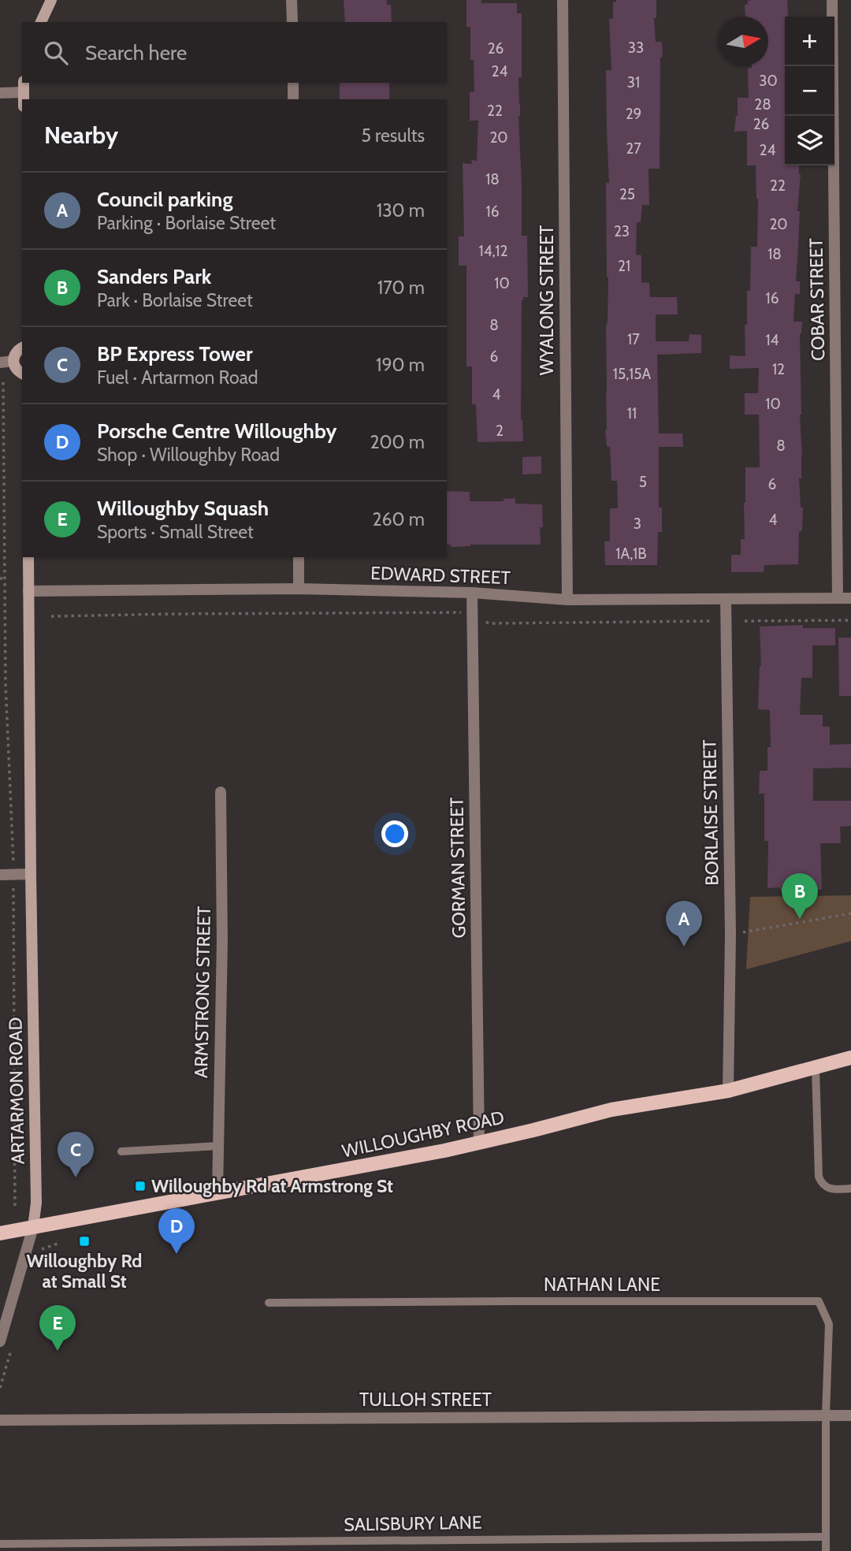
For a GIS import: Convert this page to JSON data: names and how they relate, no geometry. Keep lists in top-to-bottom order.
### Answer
{
  "streets": {
    "main road": ["WILLOUGHBY ROAD"],
    "street": [
      "COBAR STREET",
      "WYALONG STREET",
      "EDWARD STREET",
      "BORLAISE STREET",
      "GORMAN STREET",
      "ARMSTRONG STREET",
      "ARTARMON ROAD",
      "TULLOH STREET"
    ],
    "lane": ["NATHAN LANE", "SALISBURY LANE"]
  },
  "crossings": [
    ["COBAR STREET", "EDWARD STREET"],
    ["WYALONG STREET", "EDWARD STREET"],
    ["EDWARD STREET", "BORLAISE STREET"],
    ["EDWARD STREET", "GORMAN STREET"],
    ["EDWARD STREET", "ARTARMON ROAD"],
    ["BORLAISE STREET", "WILLOUGHBY ROAD"],
    ["GORMAN STREET", "WILLOUGHBY ROAD"],
    ["ARMSTRONG STREET", "WILLOUGHBY ROAD"],
    ["ARTARMON ROAD", "WILLOUGHBY ROAD"],
    ["NATHAN LANE", "TULLOH STREET"]
  ],
  "places": {
    "transit": ["Willoughby Rd at Armstrong St", "Willoughby Rd at Small St"]
  },
  "house_numbers": [
    "33",
    "26",
    "24",
    "30",
    "31",
    "28",
    "22",
    "29",
    "26",
    "20",
    "27",
    "24",
    "18",
    "22",
    "25",
    "16",
    "20",
    "23",
    "14,12",
    "18",
    "21",
    "10",
    "16",
    "8",
    "17",
    "14",
    "6",
    "12",
    "15,15A",
    "4",
    "10",
    "11",
    "2",
    "8",
    "5",
    "6",
    "4",
    "3",
    "1A,1B"
  ],
  "north": "right",
  "page": {
    "map_buttons": ["+", "−"],
    "search": "Search here",
    "heading": ["Nearby", "5 results"],
    "list": [
      {
        "mark": "A",
        "name": "Council parking",
        "note": "Parking · Borlaise Street",
        "value": "130 m"
      },
      {
        "mark": "B",
        "name": "Sanders Park",
        "note": "Park · Borlaise Street",
        "value": "170 m"
      },
      {
        "mark": "C",
        "name": "BP Express Tower",
        "note": "Fuel · Artarmon Road",
        "value": "190 m"
      },
      {
        "mark": "D",
        "name": "Porsche Centre Willoughby",
        "note": "Shop · Willoughby Road",
        "value": "200 m"
      },
      {
        "mark": "E",
        "name": "Willoughby Squash",
        "note": "Sports · Small Street",
        "value": "260 m"
      }
    ],
    "pins": [
      "B",
      "A",
      "C",
      "D",
      "E"
    ]
  }
}
